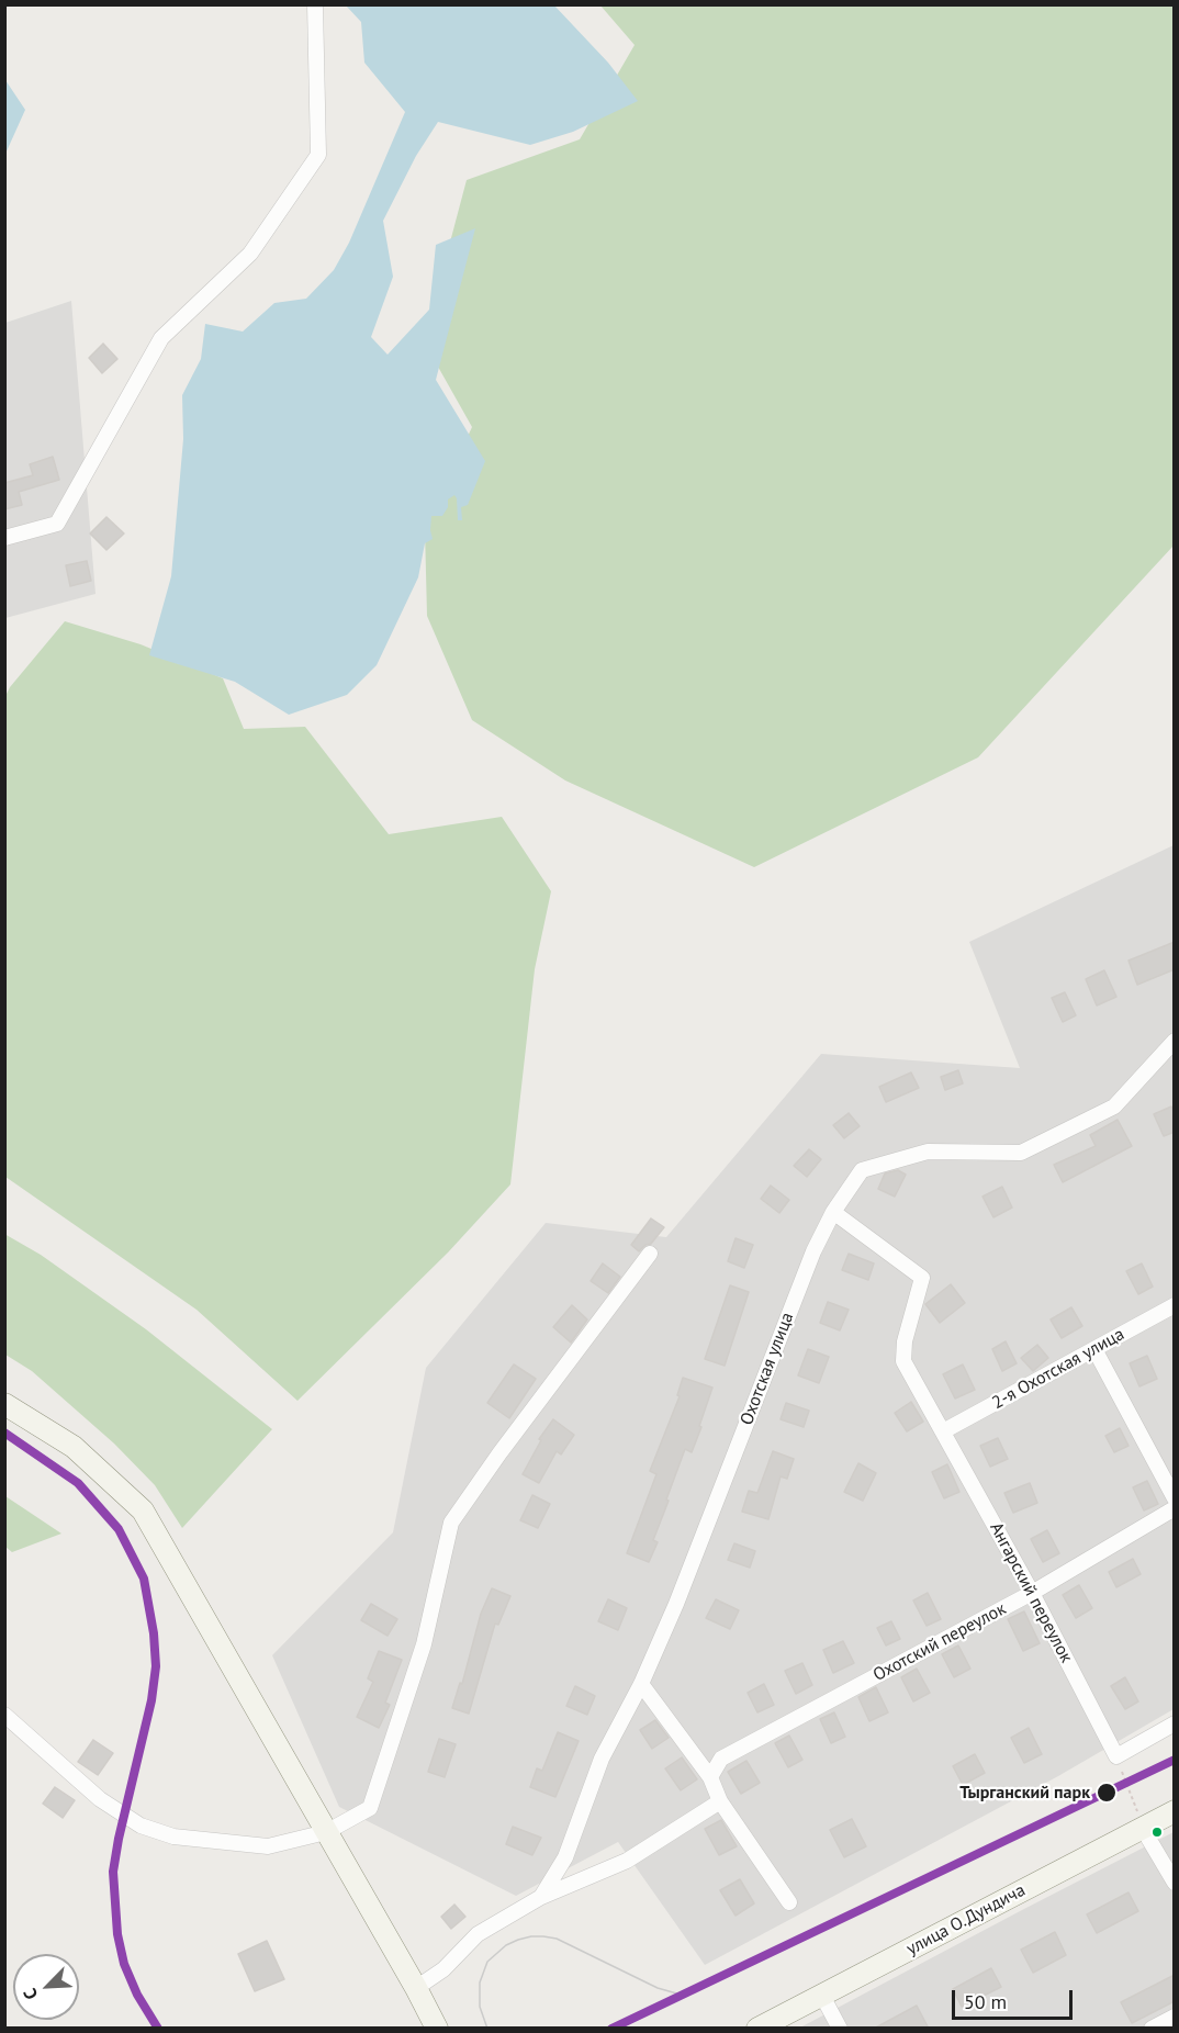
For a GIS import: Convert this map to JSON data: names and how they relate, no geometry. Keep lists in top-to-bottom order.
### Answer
{
  "streets": {
    "main road": ["улица О.Дундича"],
    "street": [
      "Охотская улица",
      "2-я Охотская улица",
      "Ангарский переулок",
      "Охотский переулок"
    ]
  },
  "crossings": [
    ["Охотская улица", "Ангарский переулок"],
    ["2-я Охотская улица", "Ангарский переулок"],
    ["Ангарский переулок", "Охотский переулок"]
  ],
  "places": ["Тырганский парк"],
  "scale_bar": "50 m",
  "north": "bottom left"
}
